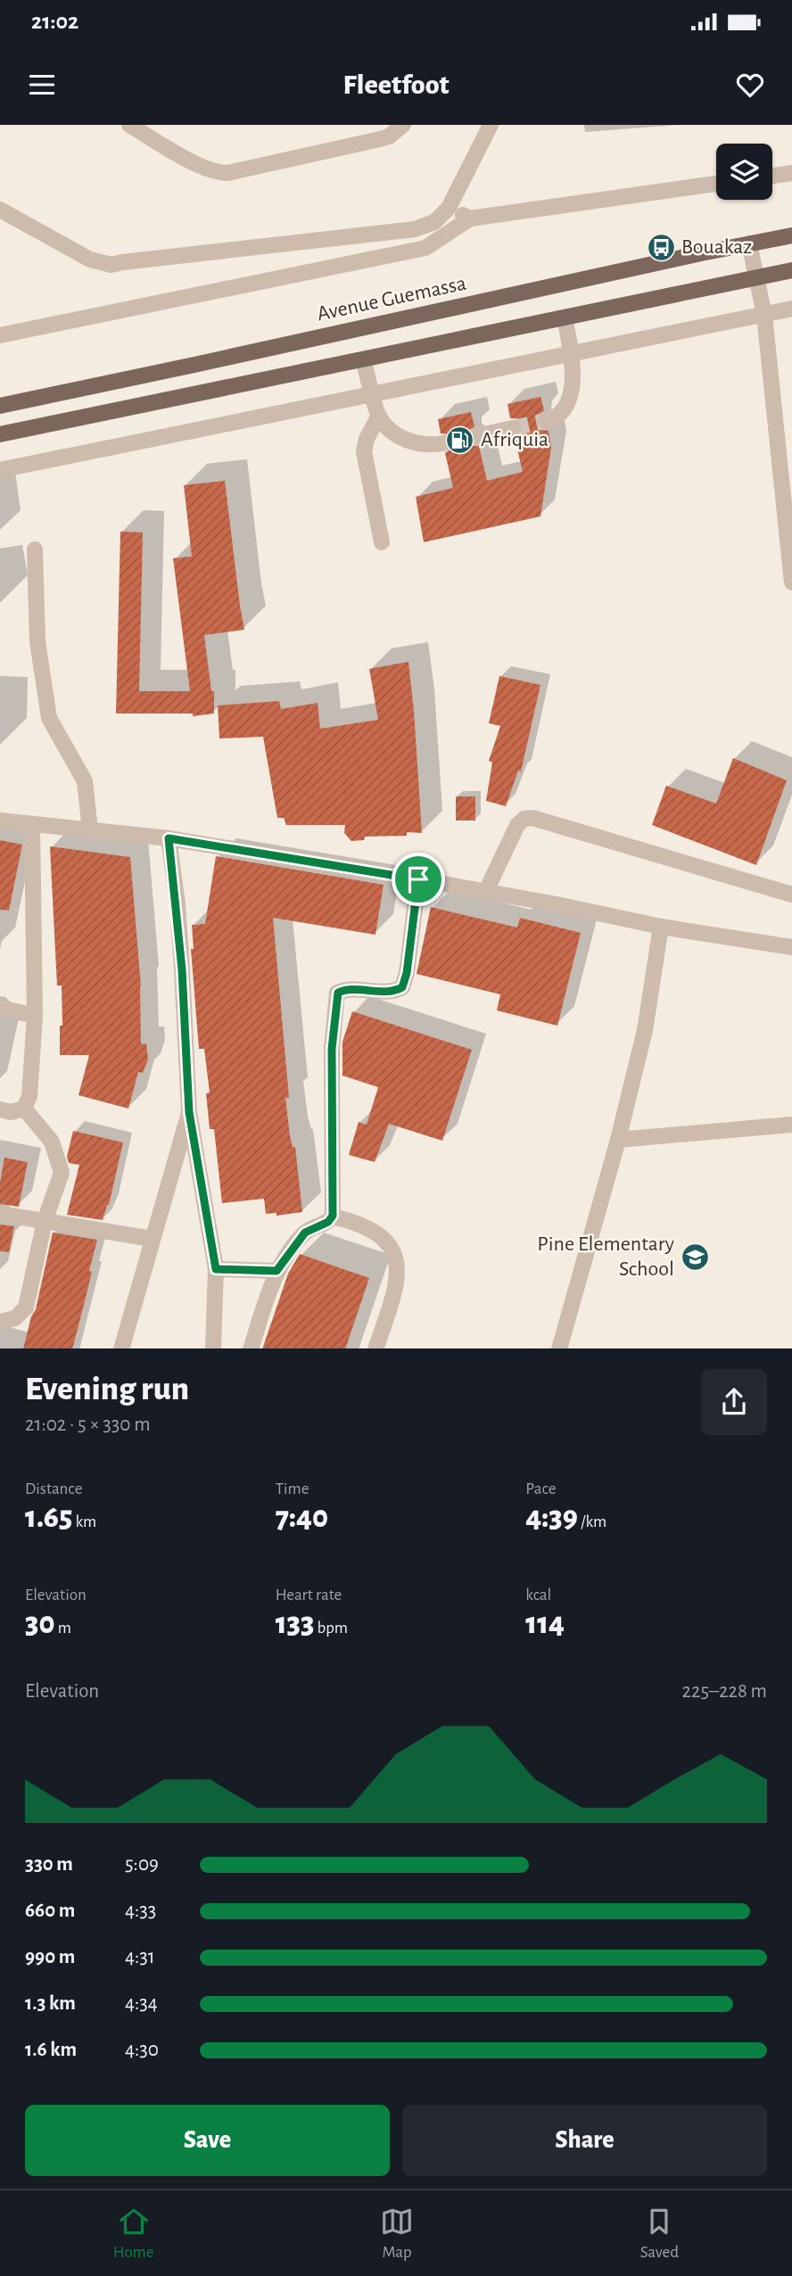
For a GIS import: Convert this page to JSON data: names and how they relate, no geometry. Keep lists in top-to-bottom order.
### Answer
{
  "streets": {
    "main road": ["Avenue Guemassa"]
  },
  "places": {
    "bus stop": ["Bouakaz"],
    "fuel station": ["Afriquia"],
    "school or university": ["Pine Elementary School"]
  },
  "page": {
    "status": "21:02",
    "header": "Fleetfoot",
    "heading": ["Evening run", "21:02 · 5 × 330 m"],
    "stats": [
      ["Distance", "1.65 km"],
      ["Time", "7:40"],
      ["Pace", "4:39 /km"],
      ["Elevation", "30 m"],
      ["Heart rate", "133 bpm"],
      ["kcal", "114"]
    ],
    "chart": ["Elevation", "225–228 m"],
    "list": [
      {
        "name": "330 m",
        "note": "5:09"
      },
      {
        "name": "660 m",
        "note": "4:33"
      },
      {
        "name": "990 m",
        "note": "4:31"
      },
      {
        "name": "1.3 km",
        "note": "4:34"
      },
      {
        "name": "1.6 km",
        "note": "4:30"
      }
    ],
    "buttons": ["Save", "Share"],
    "tabs": ["Home", "Map", "Saved"]
  }
}
